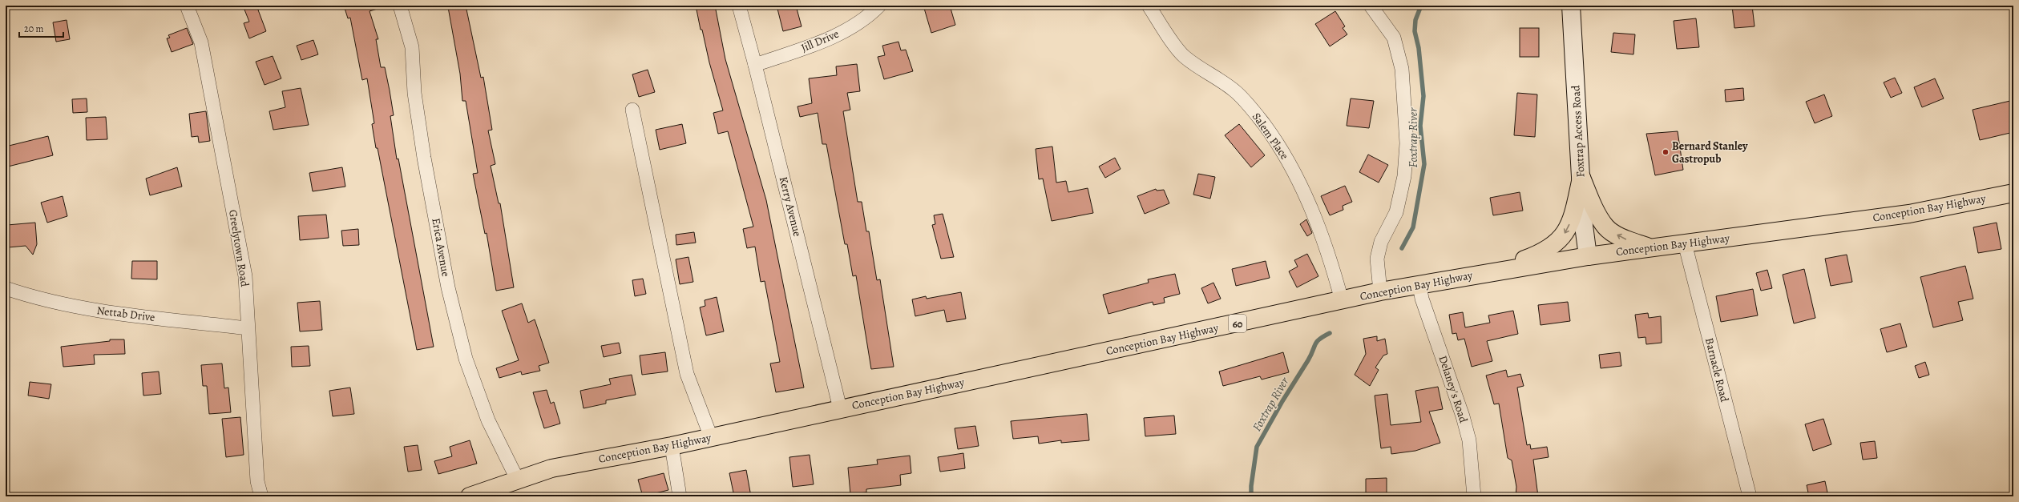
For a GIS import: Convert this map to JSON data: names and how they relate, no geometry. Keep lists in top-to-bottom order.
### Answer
{
  "streets": {
    "main road": ["Foxtrap Access Road", "Conception Bay Highway", "60"],
    "street": [
      "Jill Drive",
      "Salem Place",
      "Kerry Avenue",
      "Erica Avenue",
      "Greelytown Road",
      "Nettab Drive",
      "Barnacle Road",
      "Delaney's Road"
    ]
  },
  "crossings": [
    ["Jill Drive", "Kerry Avenue"],
    ["Foxtrap Access Road", "Conception Bay Highway"],
    ["Salem Place", "Conception Bay Highway"],
    ["Kerry Avenue", "Conception Bay Highway"],
    ["Conception Bay Highway", "Erica Avenue"],
    ["Conception Bay Highway", "Barnacle Road"],
    ["Conception Bay Highway", "Delaney's Road"],
    ["Greelytown Road", "Nettab Drive"]
  ],
  "water": ["Foxtrap River"],
  "places": ["Bernard Stanley Gastropub"],
  "scale_bar": "20 m"
}
